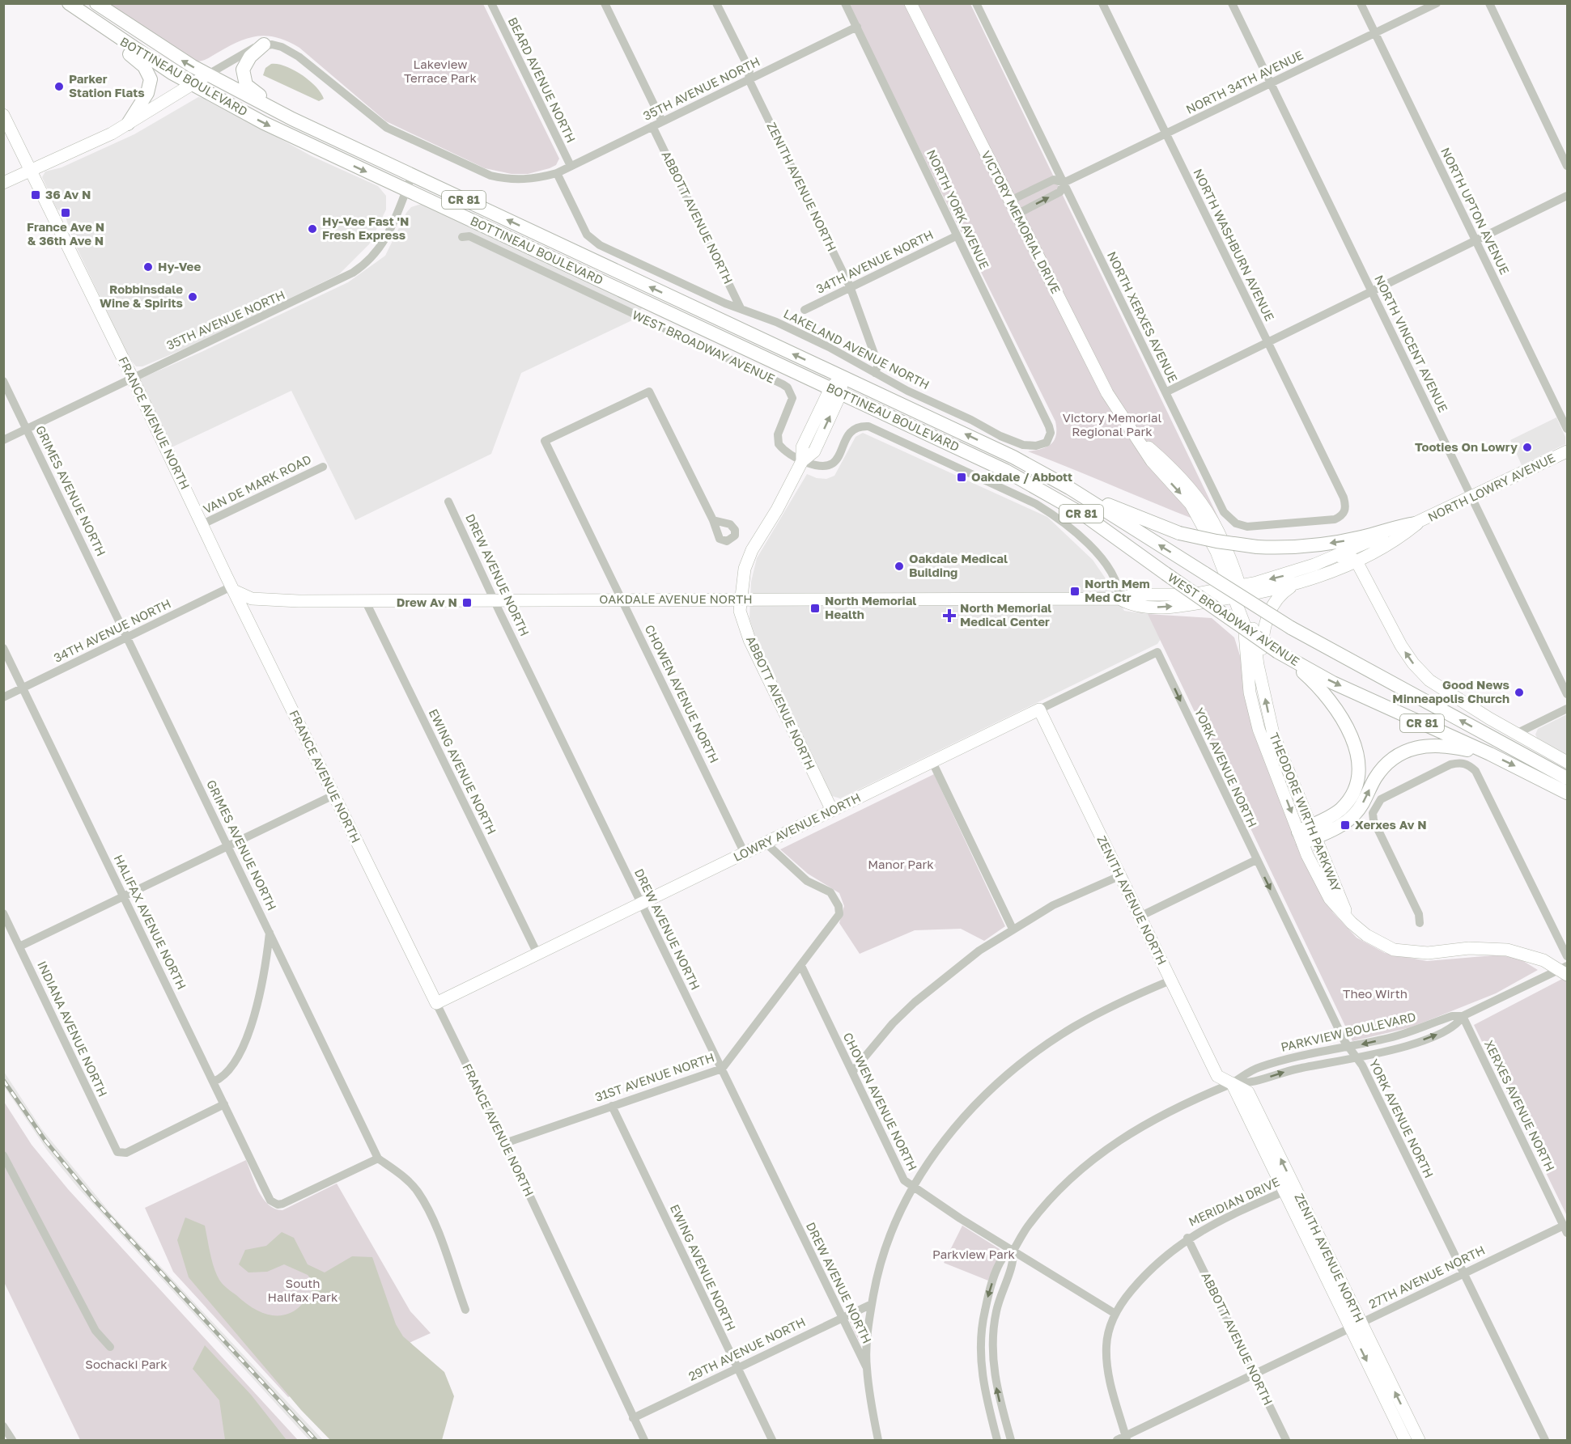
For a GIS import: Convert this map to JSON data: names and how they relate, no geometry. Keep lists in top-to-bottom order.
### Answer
{
  "streets": {
    "main road": ["BOTTINEAU BOULEVARD", "CR 81", "WEST BROADWAY AVENUE"],
    "street": [
      "BEARD AVENUE NORTH",
      "NORTH 34TH AVENUE",
      "35TH AVENUE NORTH",
      "ZENITH AVENUE NORTH",
      "NORTH YORK AVENUE",
      "NORTH UPTON AVENUE",
      "ABBOTT AVENUE NORTH",
      "VICTORY MEMORIAL DRIVE",
      "NORTH WASHBURN AVENUE",
      "34TH AVENUE NORTH",
      "NORTH XERXES AVENUE",
      "NORTH VINCENT AVENUE",
      "LAKELAND AVENUE NORTH",
      "FRANCE AVENUE NORTH",
      "VAN DE MARK ROAD",
      "NORTH LOWRY AVENUE",
      "GRIMES AVENUE NORTH",
      "DREW AVENUE NORTH",
      "OAKDALE AVENUE NORTH",
      "CHOWEN AVENUE NORTH",
      "YORK AVENUE NORTH",
      "EWING AVENUE NORTH",
      "THEODORE WIRTH PARKWAY",
      "LOWRY AVENUE NORTH",
      "HALIFAX AVENUE NORTH",
      "INDIANA AVENUE NORTH",
      "PARKVIEW BOULEVARD",
      "31ST AVENUE NORTH",
      "XERXES AVENUE NORTH",
      "MERIDIAN DRIVE",
      "27TH AVENUE NORTH",
      "29TH AVENUE NORTH"
    ]
  },
  "crossings": [
    ["BOTTINEAU BOULEVARD", "35TH AVENUE NORTH"],
    ["BOTTINEAU BOULEVARD", "ABBOTT AVENUE NORTH"],
    ["BOTTINEAU BOULEVARD", "WEST BROADWAY AVENUE"],
    ["BEARD AVENUE NORTH", "35TH AVENUE NORTH"],
    ["NORTH 34TH AVENUE", "NORTH UPTON AVENUE"],
    ["NORTH 34TH AVENUE", "VICTORY MEMORIAL DRIVE"],
    ["NORTH 34TH AVENUE", "NORTH WASHBURN AVENUE"],
    ["NORTH 34TH AVENUE", "NORTH XERXES AVENUE"],
    ["NORTH 34TH AVENUE", "NORTH VINCENT AVENUE"],
    ["35TH AVENUE NORTH", "ZENITH AVENUE NORTH"],
    ["35TH AVENUE NORTH", "NORTH YORK AVENUE"],
    ["35TH AVENUE NORTH", "ABBOTT AVENUE NORTH"],
    ["35TH AVENUE NORTH", "LAKELAND AVENUE NORTH"],
    ["35TH AVENUE NORTH", "FRANCE AVENUE NORTH"],
    ["35TH AVENUE NORTH", "GRIMES AVENUE NORTH"],
    ["ZENITH AVENUE NORTH", "34TH AVENUE NORTH"],
    ["ZENITH AVENUE NORTH", "LAKELAND AVENUE NORTH"],
    ["ZENITH AVENUE NORTH", "LOWRY AVENUE NORTH"],
    ["ZENITH AVENUE NORTH", "PARKVIEW BOULEVARD"],
    ["ZENITH AVENUE NORTH", "MERIDIAN DRIVE"],
    ["ZENITH AVENUE NORTH", "27TH AVENUE NORTH"],
    ["NORTH YORK AVENUE", "34TH AVENUE NORTH"],
    ["NORTH YORK AVENUE", "LAKELAND AVENUE NORTH"],
    ["ABBOTT AVENUE NORTH", "WEST BROADWAY AVENUE"],
    ["ABBOTT AVENUE NORTH", "LAKELAND AVENUE NORTH"],
    ["ABBOTT AVENUE NORTH", "OAKDALE AVENUE NORTH"],
    ["ABBOTT AVENUE NORTH", "LOWRY AVENUE NORTH"],
    ["ABBOTT AVENUE NORTH", "MERIDIAN DRIVE"],
    ["ABBOTT AVENUE NORTH", "27TH AVENUE NORTH"],
    ["VICTORY MEMORIAL DRIVE", "NORTH LOWRY AVENUE"],
    ["VICTORY MEMORIAL DRIVE", "OAKDALE AVENUE NORTH"],
    ["VICTORY MEMORIAL DRIVE", "THEODORE WIRTH PARKWAY"],
    ["NORTH WASHBURN AVENUE", "NORTH XERXES AVENUE"],
    ["34TH AVENUE NORTH", "FRANCE AVENUE NORTH"],
    ["34TH AVENUE NORTH", "GRIMES AVENUE NORTH"],
    ["34TH AVENUE NORTH", "OAKDALE AVENUE NORTH"],
    ["34TH AVENUE NORTH", "HALIFAX AVENUE NORTH"],
    ["NORTH VINCENT AVENUE", "NORTH LOWRY AVENUE"],
    ["WEST BROADWAY AVENUE", "OAKDALE AVENUE NORTH"],
    ["FRANCE AVENUE NORTH", "VAN DE MARK ROAD"],
    ["FRANCE AVENUE NORTH", "OAKDALE AVENUE NORTH"],
    ["FRANCE AVENUE NORTH", "LOWRY AVENUE NORTH"],
    ["FRANCE AVENUE NORTH", "31ST AVENUE NORTH"],
    ["FRANCE AVENUE NORTH", "29TH AVENUE NORTH"],
    ["NORTH LOWRY AVENUE", "OAKDALE AVENUE NORTH"],
    ["NORTH LOWRY AVENUE", "THEODORE WIRTH PARKWAY"],
    ["GRIMES AVENUE NORTH", "HALIFAX AVENUE NORTH"],
    ["DREW AVENUE NORTH", "OAKDALE AVENUE NORTH"],
    ["DREW AVENUE NORTH", "LOWRY AVENUE NORTH"],
    ["DREW AVENUE NORTH", "31ST AVENUE NORTH"],
    ["DREW AVENUE NORTH", "29TH AVENUE NORTH"],
    ["OAKDALE AVENUE NORTH", "CHOWEN AVENUE NORTH"],
    ["OAKDALE AVENUE NORTH", "EWING AVENUE NORTH"],
    ["OAKDALE AVENUE NORTH", "THEODORE WIRTH PARKWAY"],
    ["CHOWEN AVENUE NORTH", "LOWRY AVENUE NORTH"],
    ["CHOWEN AVENUE NORTH", "PARKVIEW BOULEVARD"],
    ["CHOWEN AVENUE NORTH", "31ST AVENUE NORTH"],
    ["CHOWEN AVENUE NORTH", "MERIDIAN DRIVE"],
    ["YORK AVENUE NORTH", "LOWRY AVENUE NORTH"],
    ["YORK AVENUE NORTH", "PARKVIEW BOULEVARD"],
    ["YORK AVENUE NORTH", "27TH AVENUE NORTH"],
    ["EWING AVENUE NORTH", "LOWRY AVENUE NORTH"],
    ["EWING AVENUE NORTH", "31ST AVENUE NORTH"],
    ["EWING AVENUE NORTH", "29TH AVENUE NORTH"],
    ["LOWRY AVENUE NORTH", "31ST AVENUE NORTH"],
    ["HALIFAX AVENUE NORTH", "INDIANA AVENUE NORTH"],
    ["PARKVIEW BOULEVARD", "XERXES AVENUE NORTH"],
    ["XERXES AVENUE NORTH", "27TH AVENUE NORTH"],
    ["MERIDIAN DRIVE", "27TH AVENUE NORTH"]
  ],
  "one_way": ["YORK AVENUE NORTH"],
  "parks": [
    "Lakeview Terrace Park",
    "Victory Memorial Regional Park",
    "Manor Park",
    "Theo Wirth",
    "Parkview Park",
    "South Halifax Park",
    "Sochacki Park"
  ],
  "places": {
    "other": [
      "Parker Station Flats",
      "Hy-Vee Fast 'N Fresh Express",
      "Hy-Vee",
      "Robbinsdale Wine & Spirits",
      "Tooties On Lowry",
      "Oakdale Medical Building",
      "Good News Minneapolis Church"
    ],
    "transit": [
      "36 Av N",
      "France Ave N & 36th Ave N",
      "Oakdale / Abbott",
      "North Mem Med Ctr",
      "Drew Av N",
      "North Memorial Health",
      "Xerxes Av N"
    ],
    "health": ["North Memorial Medical Center"]
  }
}
